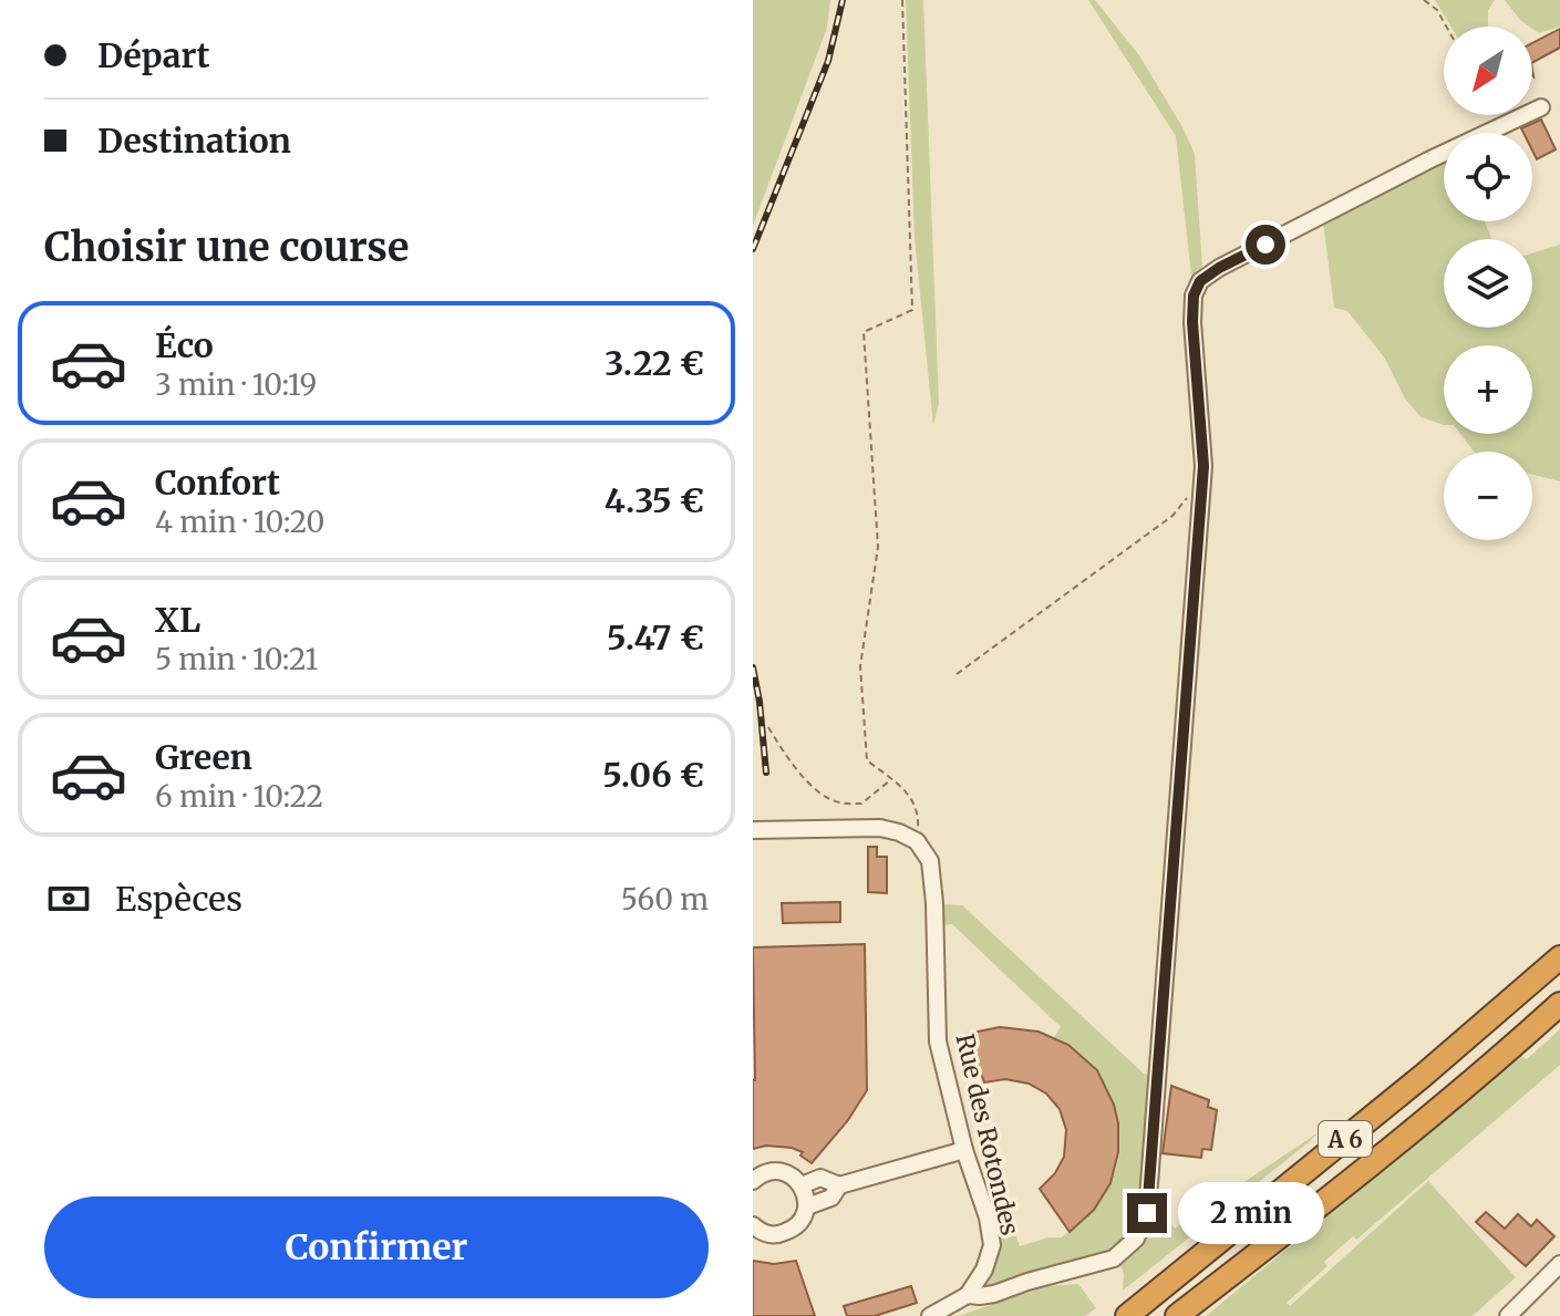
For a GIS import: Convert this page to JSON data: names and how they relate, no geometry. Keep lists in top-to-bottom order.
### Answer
{
  "streets": {
    "highway": ["A 6"],
    "street": ["Rue des Rotondes"]
  },
  "north": "bottom left",
  "page": {
    "banner": ["Départ", "Destination"],
    "map_buttons": ["+", "−"],
    "heading": "Choisir une course",
    "list": [
      {
        "name": "Éco",
        "note": "3 min · 10:19",
        "value": "3.22 €"
      },
      {
        "name": "Confort",
        "note": "4 min · 10:20",
        "value": "4.35 €"
      },
      {
        "name": "XL",
        "note": "5 min · 10:21",
        "value": "5.47 €"
      },
      {
        "name": "Green",
        "note": "6 min · 10:22",
        "value": "5.06 €"
      }
    ],
    "pay": ["Espèces", "560 m"],
    "buttons": "Confirmer",
    "bubble": "2 min"
  }
}
